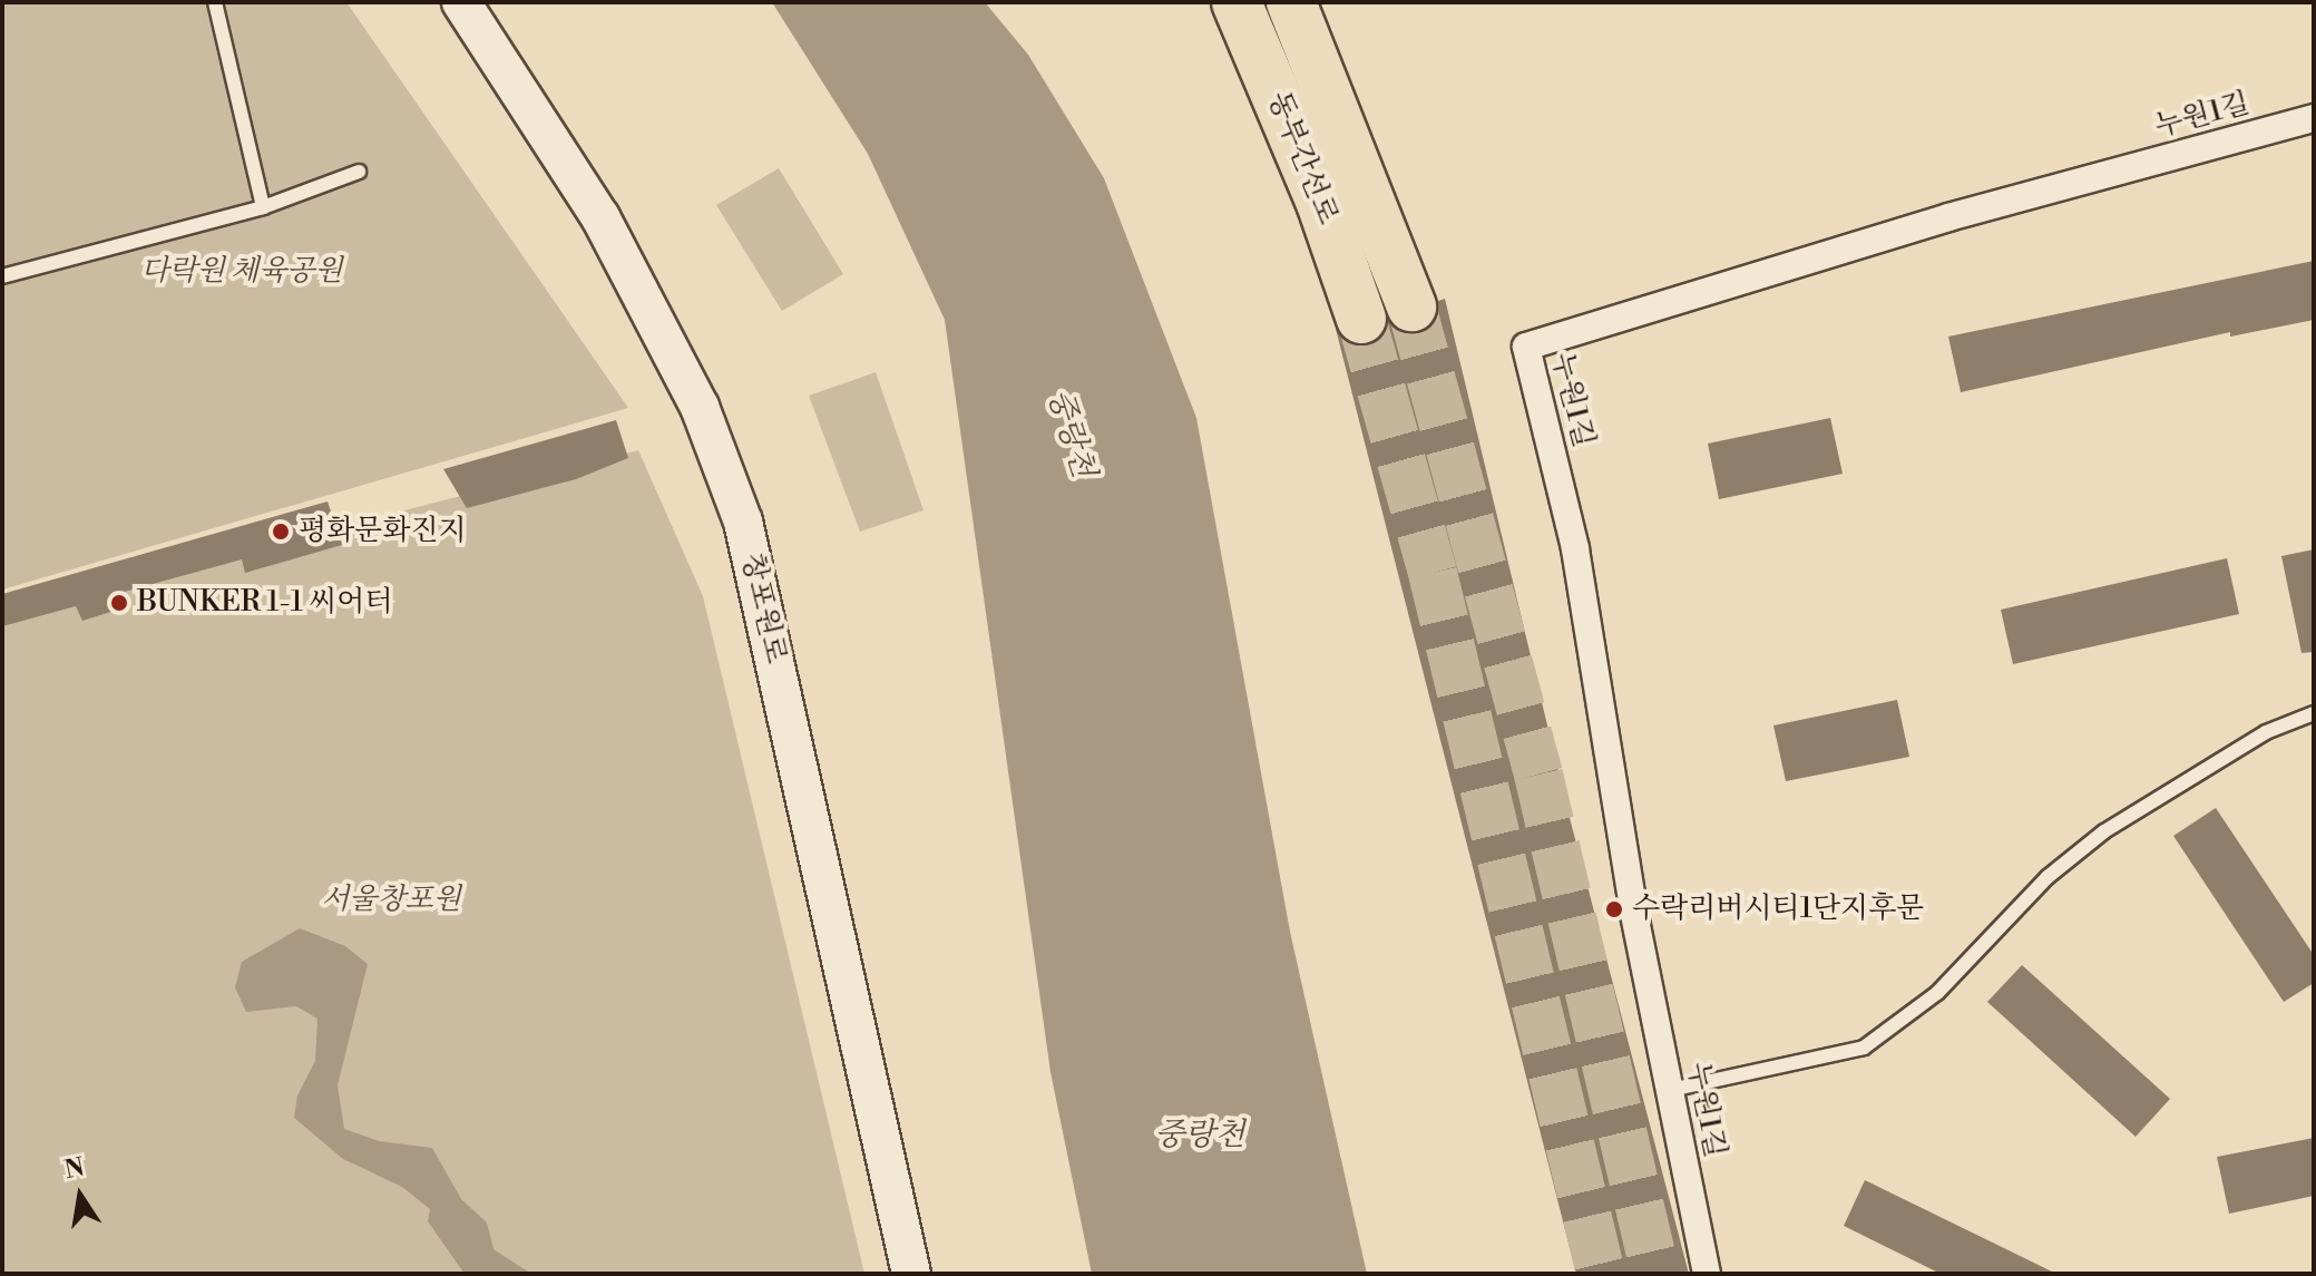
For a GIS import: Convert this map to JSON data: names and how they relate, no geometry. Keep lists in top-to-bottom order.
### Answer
{
  "streets": {
    "highway": ["동부간선로"],
    "street": ["누원1길", "창포원로"]
  },
  "water": ["중랑천"],
  "parks": ["다락원 체육공원", "서울창포원"],
  "places": ["평화문화진지", "BUNKER 1-1 씨어터", "수락리버시티1단지후문"],
  "north": "top"
}
